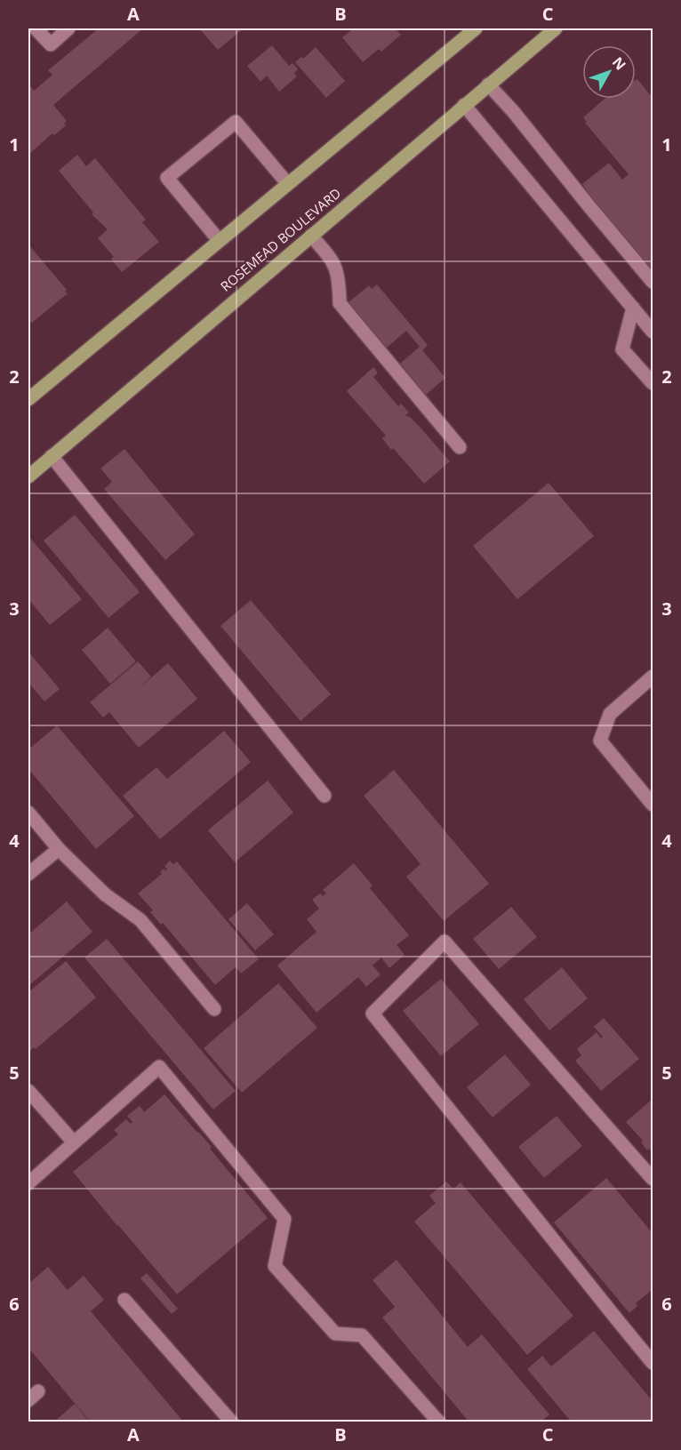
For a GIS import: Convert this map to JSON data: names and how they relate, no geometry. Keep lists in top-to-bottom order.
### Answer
{
  "streets": {
    "main road": ["ROSEMEAD BOULEVARD"]
  },
  "north": "top right",
  "grid": {
    "columns": ["A", "B", "C"],
    "rows": [
      "1",
      "2",
      "3",
      "4",
      "5",
      "6"
    ]
  }
}
